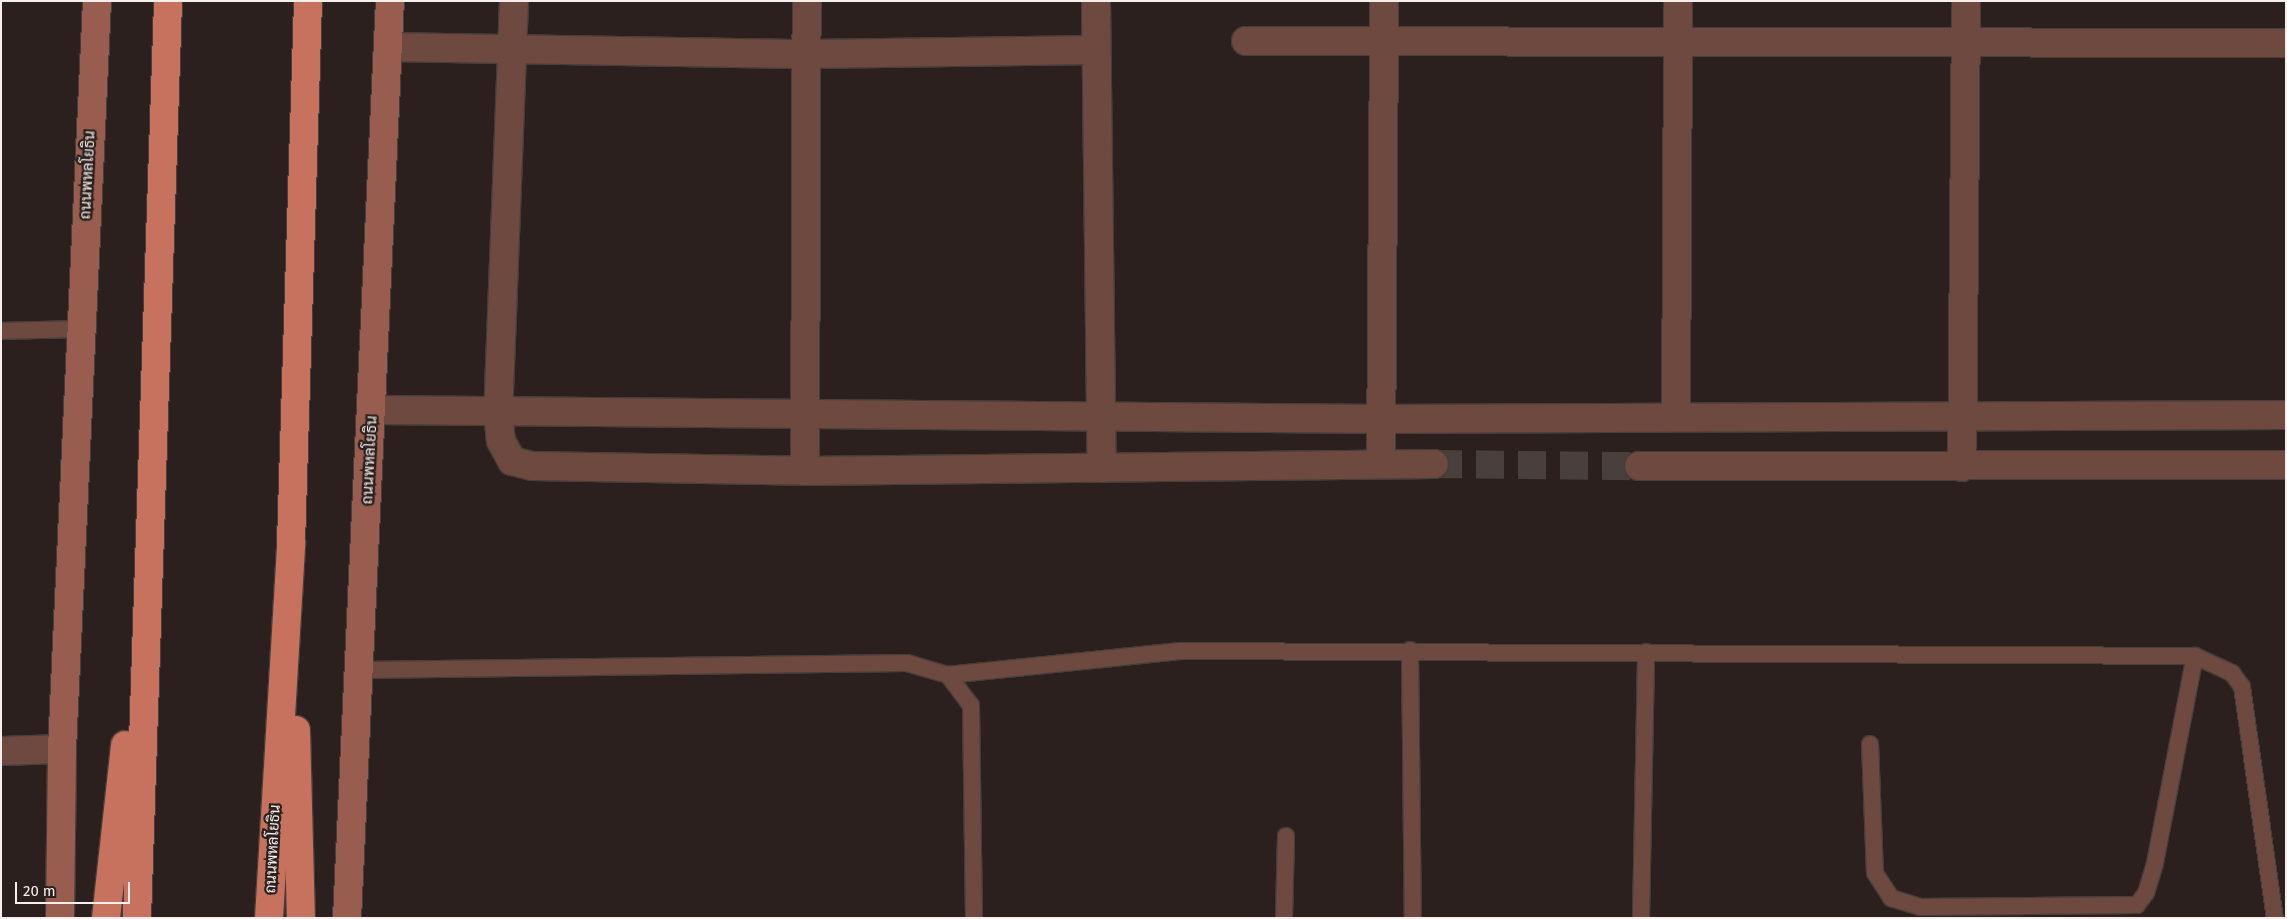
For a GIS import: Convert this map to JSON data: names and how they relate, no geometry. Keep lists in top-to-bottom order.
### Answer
{
  "streets": {
    "highway": ["ถนนพหลโยธิน"]
  },
  "scale_bar": "20 m"
}
